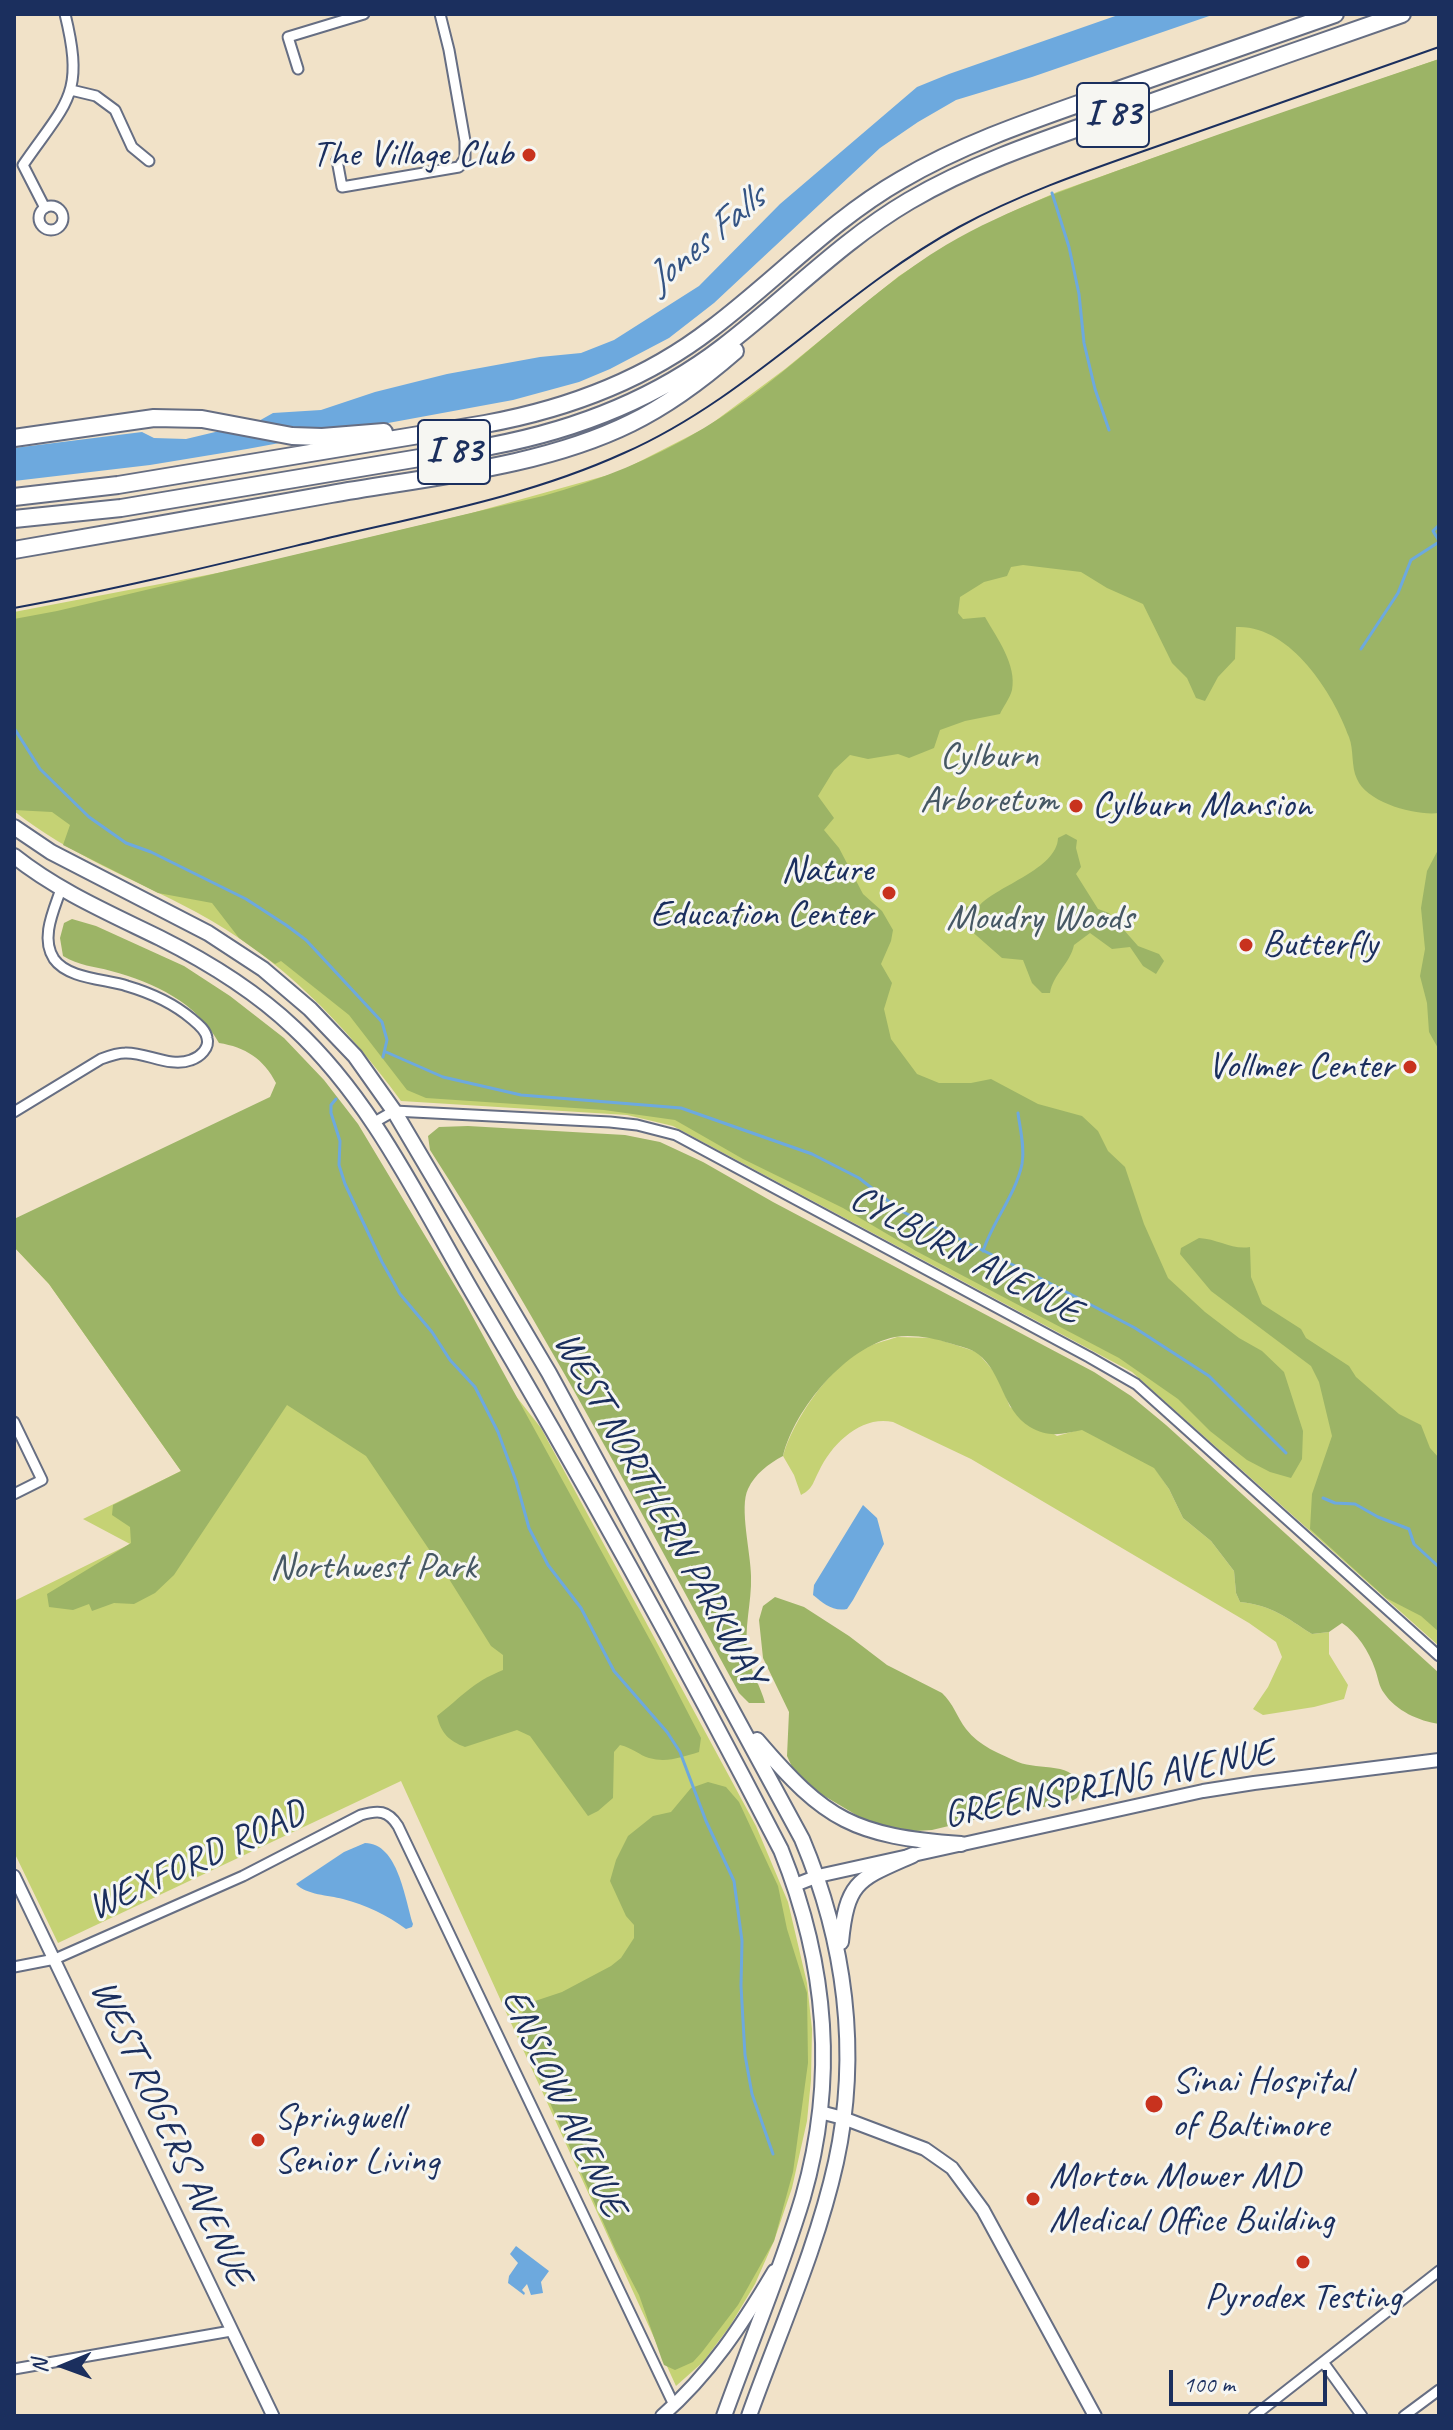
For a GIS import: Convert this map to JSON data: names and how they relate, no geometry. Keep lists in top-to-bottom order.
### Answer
{
  "streets": {
    "highway": ["I 83"],
    "main road": ["WEST NORTHERN PARKWAY", "GREENSPRING AVENUE"],
    "street": [
      "CYLBURN AVENUE",
      "WEXFORD ROAD",
      "ENSLOW AVENUE",
      "WEST ROGERS AVENUE"
    ]
  },
  "crossings": [
    ["CYLBURN AVENUE", "WEST NORTHERN PARKWAY"],
    ["WEST NORTHERN PARKWAY", "GREENSPRING AVENUE"],
    ["WEXFORD ROAD", "ENSLOW AVENUE"],
    ["WEXFORD ROAD", "WEST ROGERS AVENUE"]
  ],
  "water": ["Jones Falls"],
  "parks": ["Cylburn Arboretum", "Moudry Woods", "Northwest Park"],
  "places": [
    "The Village Club",
    "Cylburn Mansion",
    "Nature Education Center",
    "Butterfly",
    "Vollmer Center",
    "Sinai Hospital of Baltimore",
    "Springwell Senior Living",
    "Morton Mower MD Medical Office Building",
    "Pyrodex Testing"
  ],
  "scale_bar": "100 m",
  "north": "left"
}
